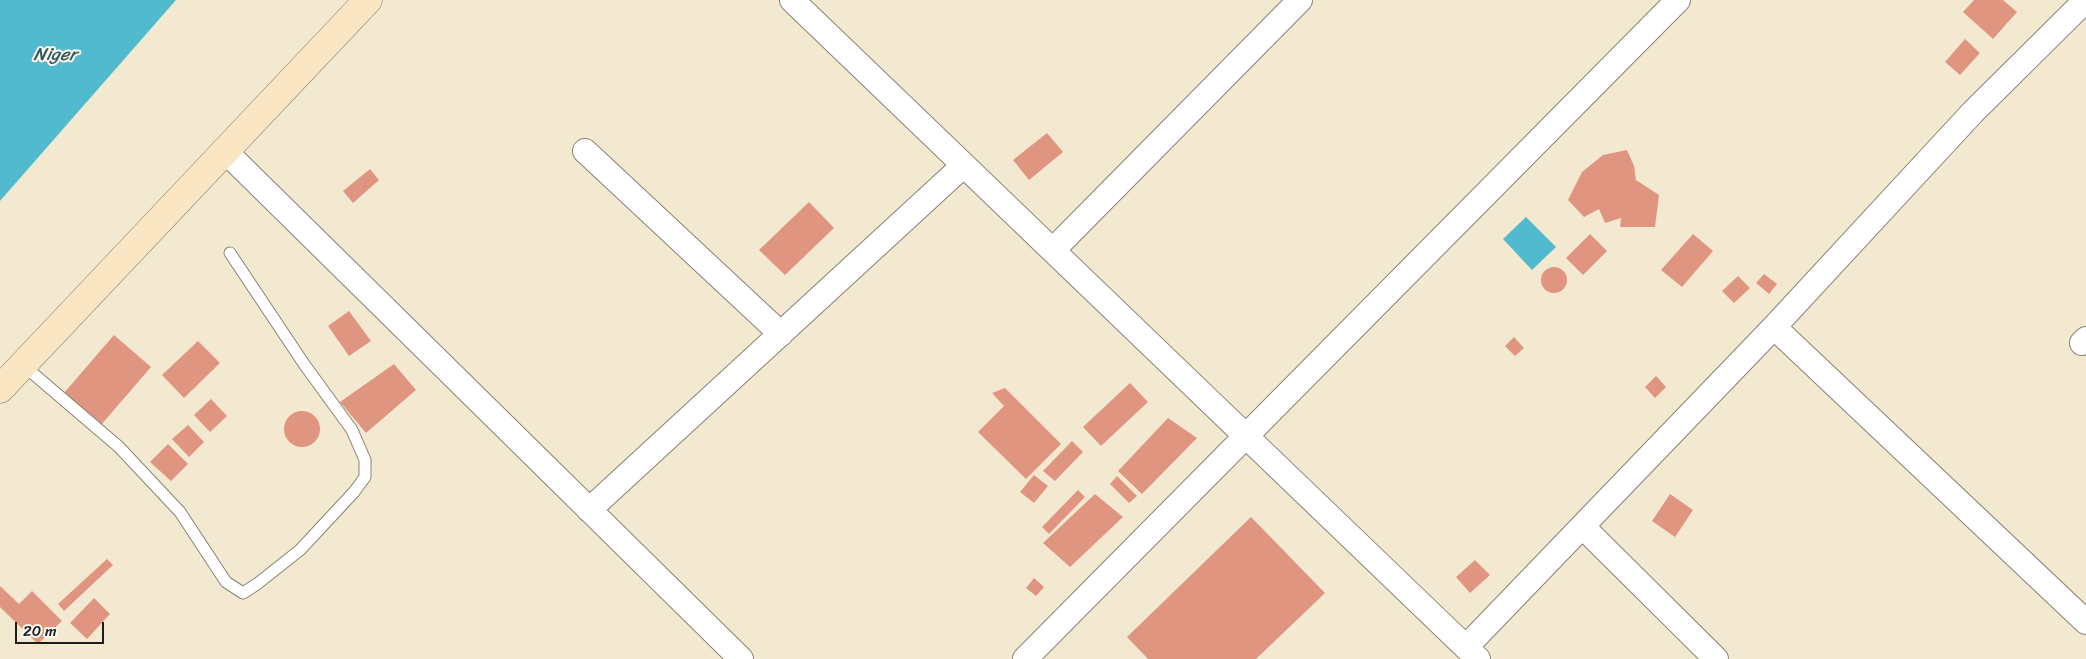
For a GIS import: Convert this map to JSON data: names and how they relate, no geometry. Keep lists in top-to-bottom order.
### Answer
{
  "water": ["Niger"],
  "scale_bar": "20 m"
}
